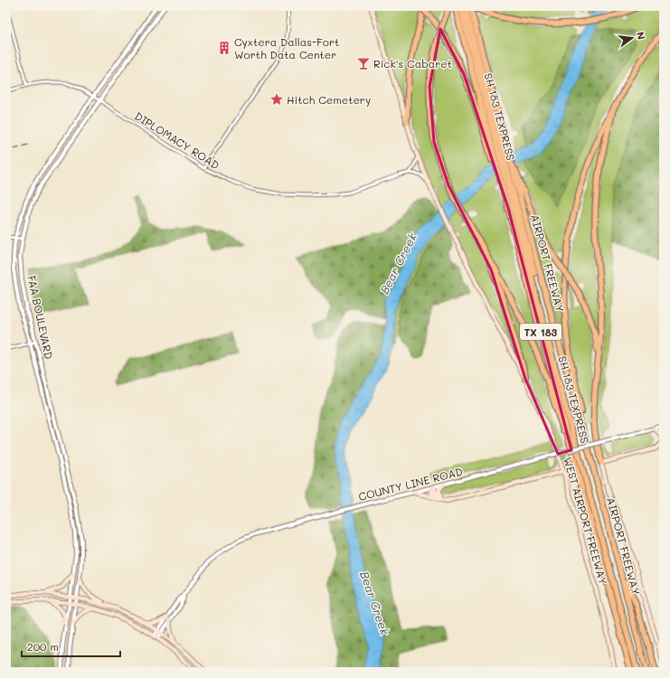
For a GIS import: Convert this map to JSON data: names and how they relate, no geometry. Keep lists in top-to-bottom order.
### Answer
{
  "streets": {
    "highway": ["SH 183 TEXPRESS", "AIRPORT FREEWAY", "TX 183"],
    "main road": ["WEST AIRPORT FREEWAY"],
    "street": ["DIPLOMACY ROAD", "FAA BOULEVARD", "COUNTY LINE ROAD"]
  },
  "crossings": [
    ["SH 183 TEXPRESS", "AIRPORT FREEWAY"],
    ["DIPLOMACY ROAD", "FAA BOULEVARD"]
  ],
  "water": ["Bear Creek"],
  "places": {
    "building": ["Cyxtera Dallas-Fort Worth Data Center"],
    "bar": ["Rick's Cabaret"],
    "place": ["Hitch Cemetery"]
  },
  "scale_bar": "200 m",
  "north": "right"
}
